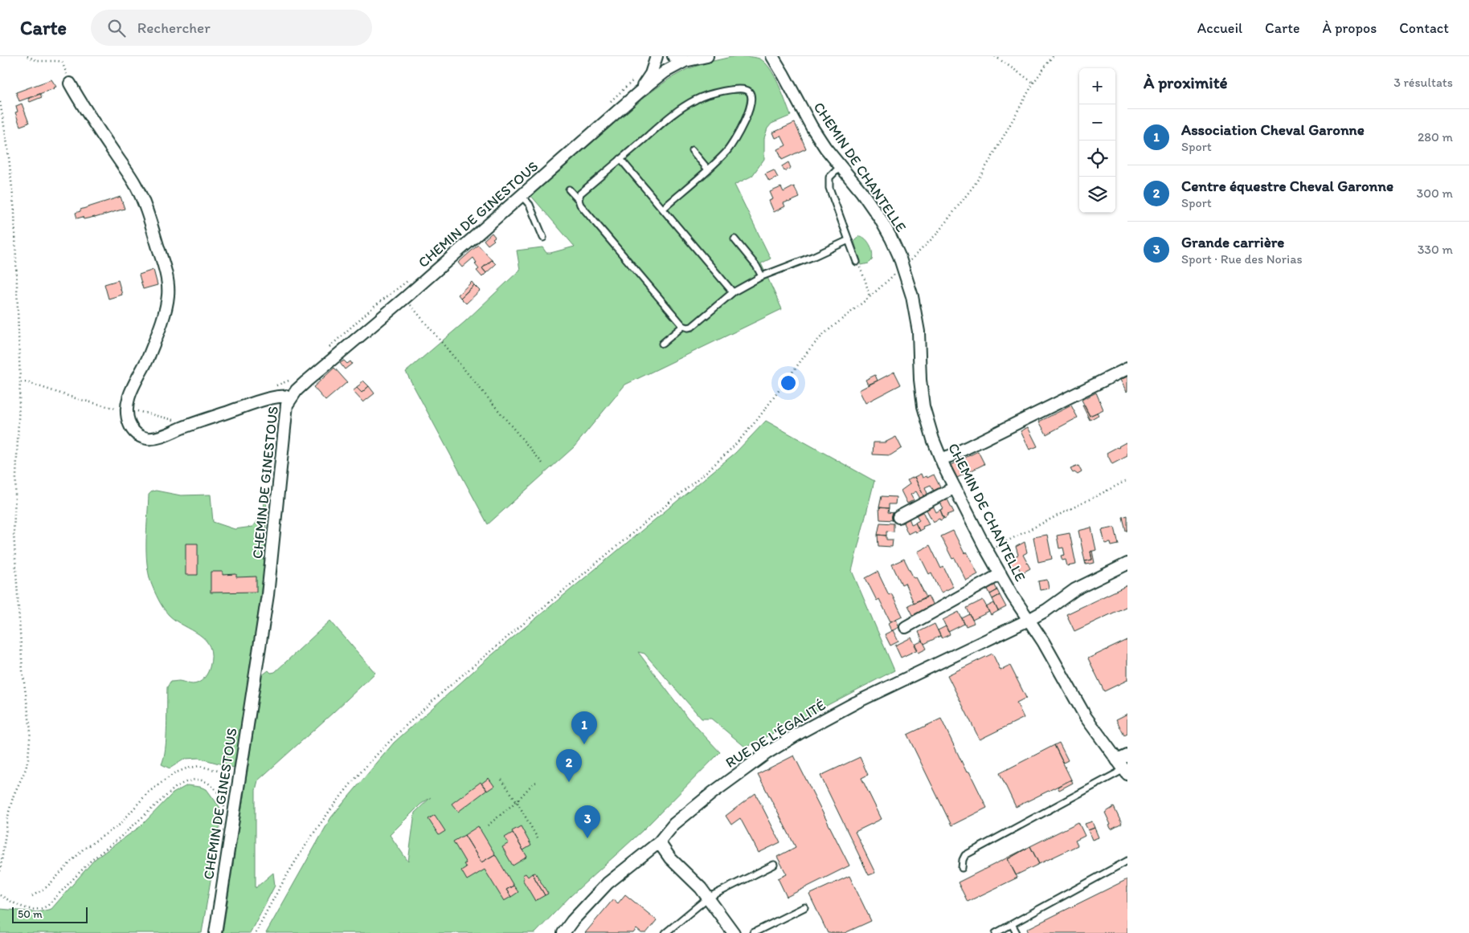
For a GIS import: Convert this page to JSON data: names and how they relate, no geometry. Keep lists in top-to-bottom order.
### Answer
{
  "streets": {
    "street": ["CHEMIN DE CHANTELLE", "CHEMIN DE GINESTOUS", "RUE DE L'ÉGALITÉ"]
  },
  "crossings": [
    ["CHEMIN DE CHANTELLE", "RUE DE L'ÉGALITÉ"]
  ],
  "scale_bar": "50 m",
  "page": {
    "header": "Carte",
    "search": "Rechercher",
    "nav": [
      "Accueil",
      "Carte",
      "À propos",
      "Contact"
    ],
    "heading": ["À proximité", "3 résultats"],
    "map_buttons": ["+", "−"],
    "list": [
      {
        "mark": "1",
        "name": "Association Cheval Garonne",
        "note": "Sport",
        "value": "280 m"
      },
      {
        "mark": "2",
        "name": "Centre équestre Cheval Garonne",
        "note": "Sport",
        "value": "300 m"
      },
      {
        "mark": "3",
        "name": "Grande carrière",
        "note": "Sport · Rue des Norias",
        "value": "330 m"
      }
    ],
    "pins": ["1", "2", "3"],
    "scale": "50 m"
  }
}
